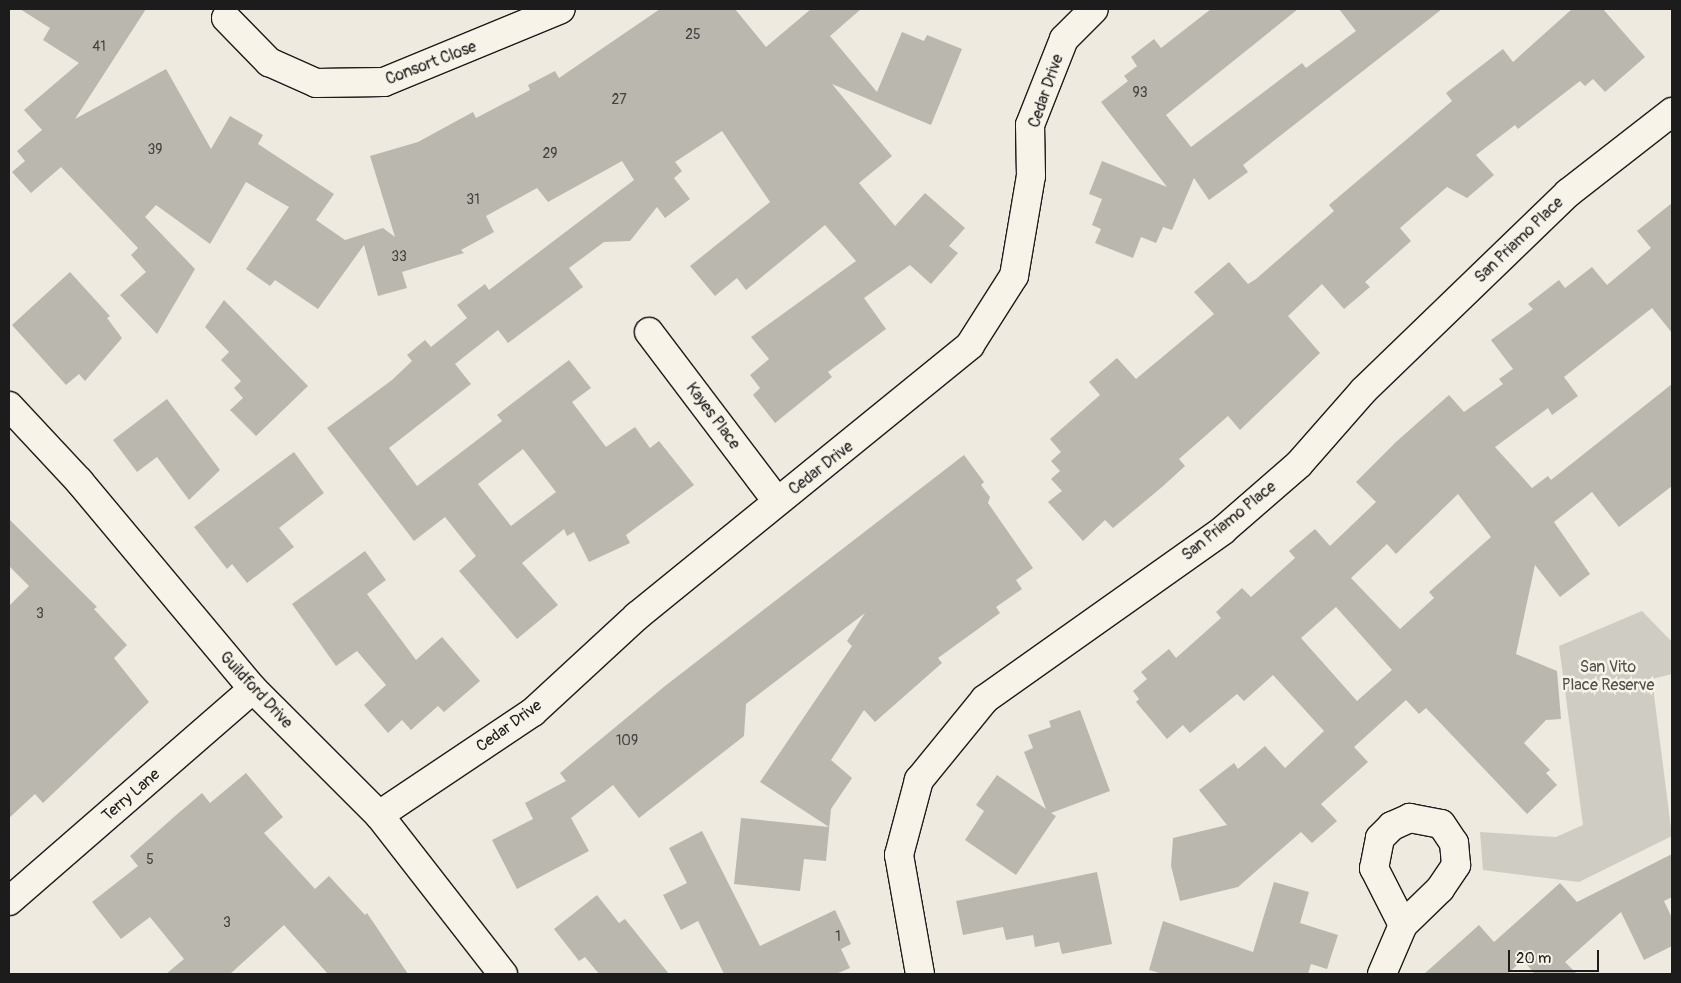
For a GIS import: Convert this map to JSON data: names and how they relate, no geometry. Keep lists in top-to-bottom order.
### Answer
{
  "streets": {
    "street": [
      "Consort Close",
      "Cedar Drive",
      "San Priamo Place",
      "Kayes Place",
      "Guildford Drive",
      "Terry Lane"
    ]
  },
  "crossings": [
    ["Cedar Drive", "Kayes Place"],
    ["Cedar Drive", "Guildford Drive"],
    ["Guildford Drive", "Terry Lane"]
  ],
  "parks": ["San Vito Place Reserve"],
  "house_numbers": [
    "25",
    "41",
    "93",
    "27",
    "39",
    "29",
    "31",
    "33",
    "3",
    "109",
    "5",
    "3",
    "1"
  ],
  "scale_bar": "20 m"
}
